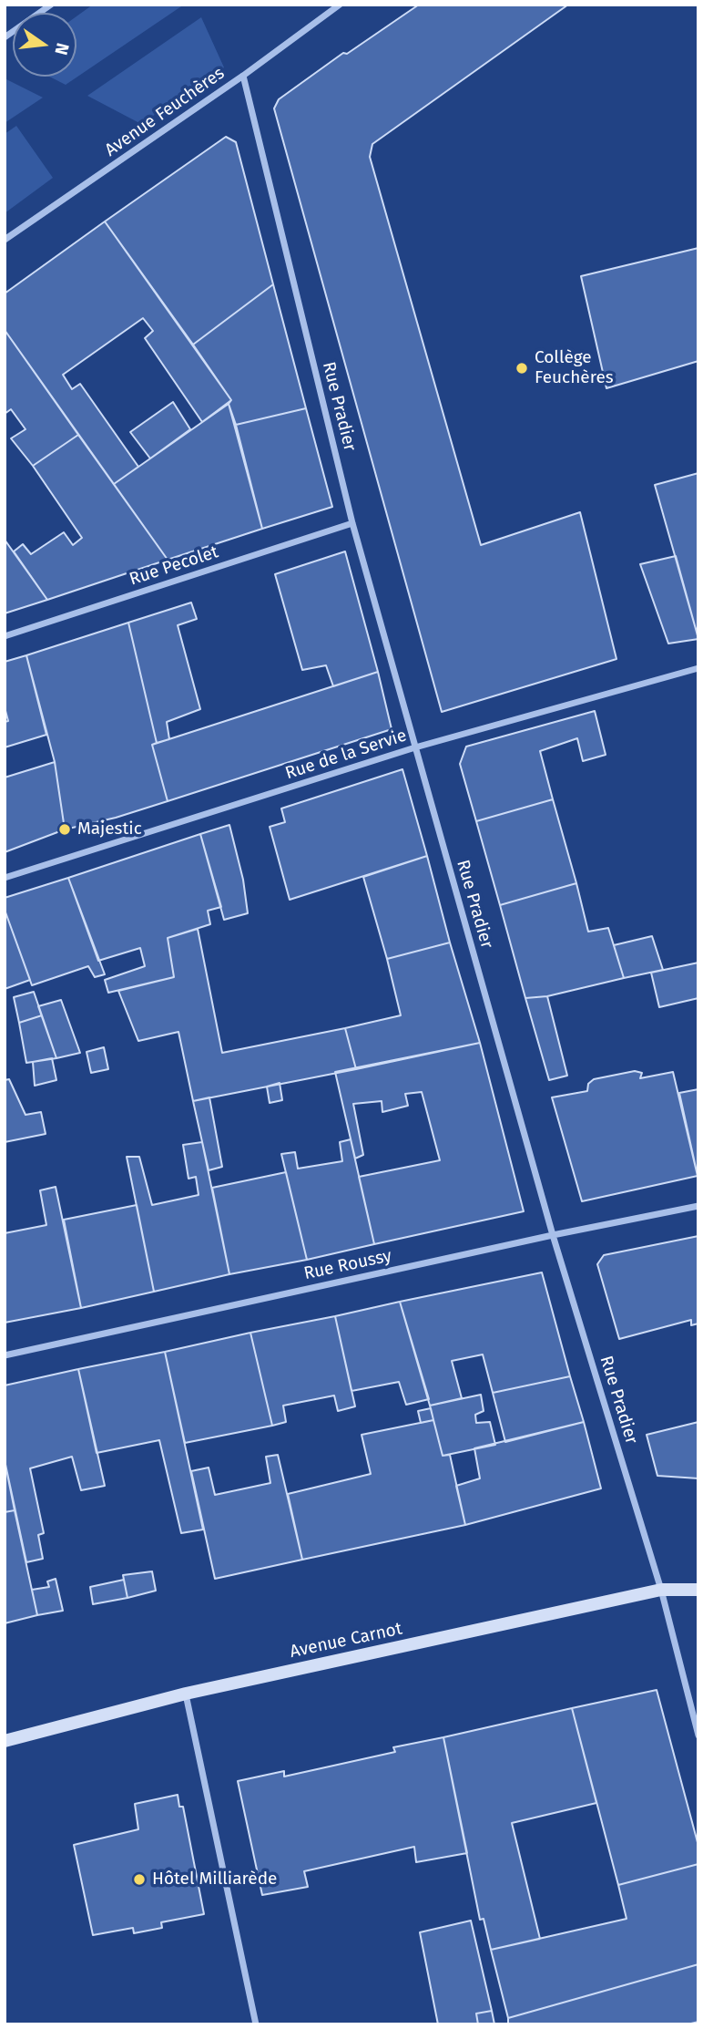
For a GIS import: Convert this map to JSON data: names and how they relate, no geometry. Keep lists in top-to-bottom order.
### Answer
{
  "streets": {
    "street": [
      "Avenue Feuchères",
      "Rue Pradier",
      "Rue Pecolet",
      "Rue de la Servie",
      "Rue Roussy",
      "Avenue Carnot"
    ]
  },
  "crossings": [
    ["Avenue Feuchères", "Rue Pradier"],
    ["Rue Pradier", "Rue Pecolet"],
    ["Rue Pradier", "Rue de la Servie"],
    ["Rue Pradier", "Rue Roussy"],
    ["Rue Pradier", "Avenue Carnot"]
  ],
  "places": ["Collège Feuchères", "Majestic", "Hôtel Milliarède"],
  "north": "right"
}
